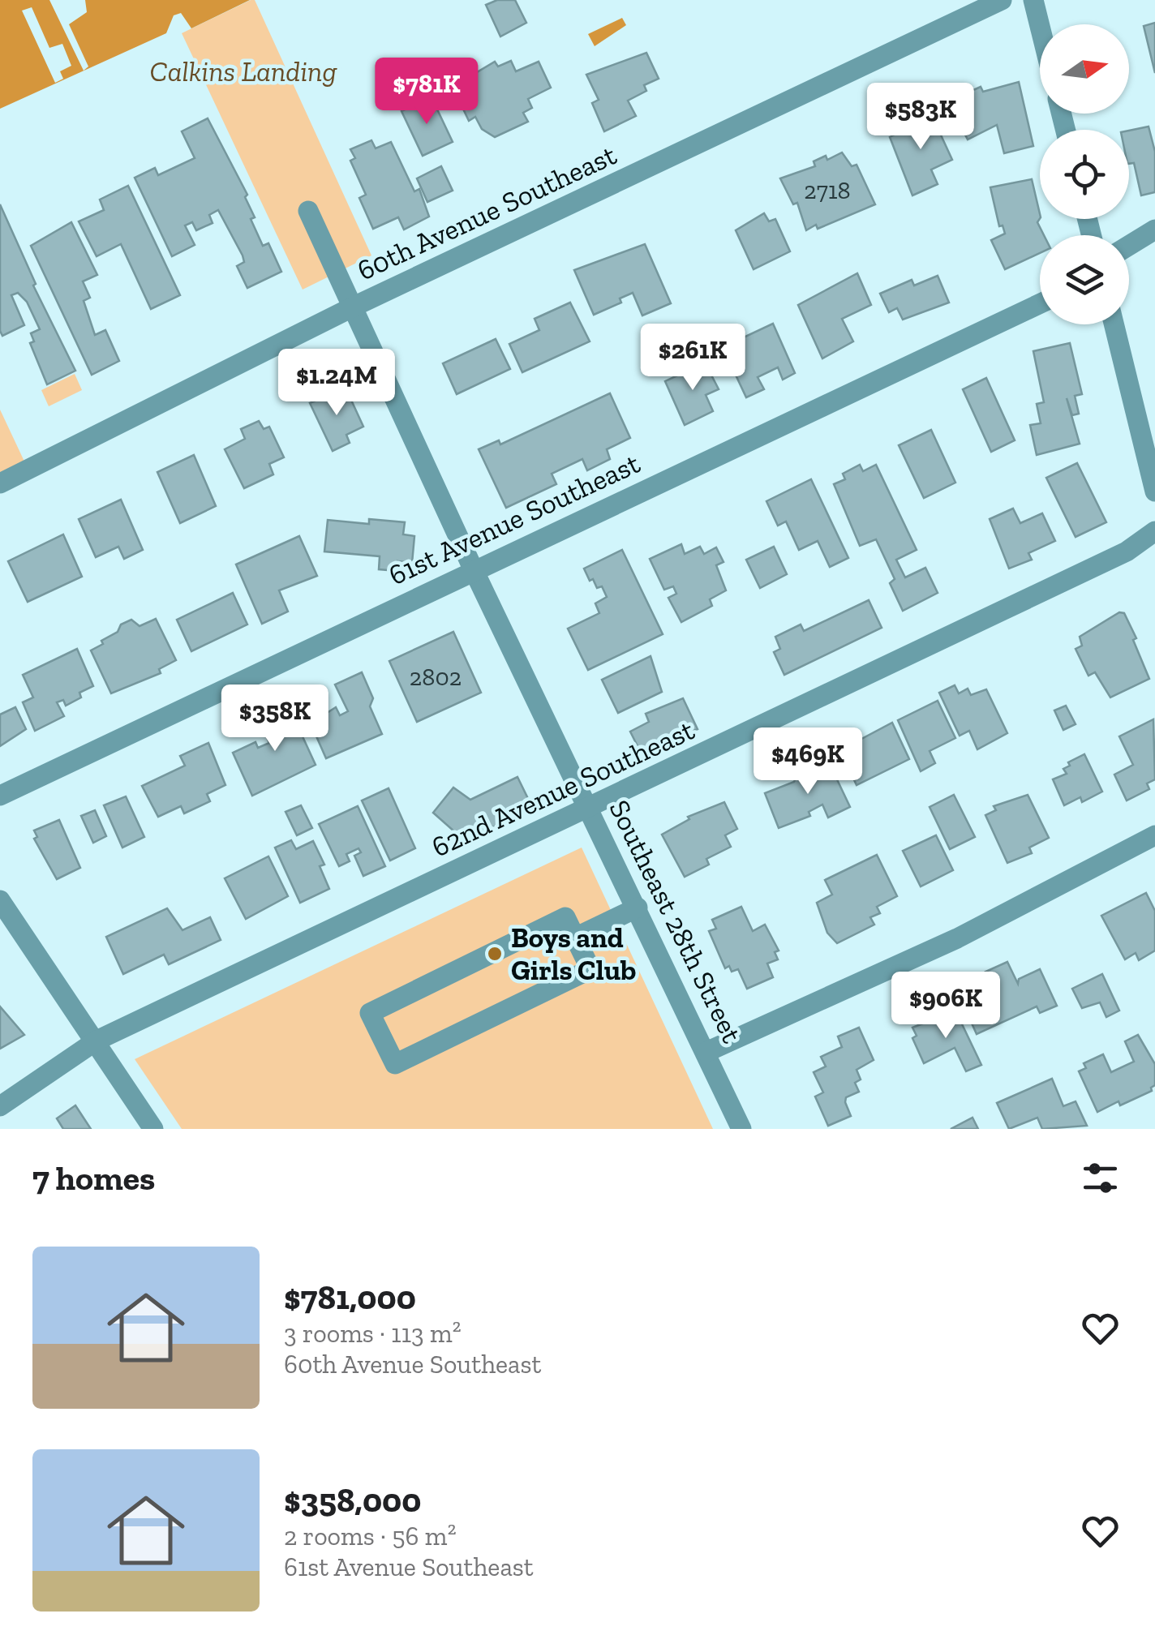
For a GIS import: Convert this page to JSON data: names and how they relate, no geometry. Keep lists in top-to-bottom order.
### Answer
{
  "streets": {
    "street": [
      "60th Avenue Southeast",
      "61st Avenue Southeast",
      "62nd Avenue Southeast",
      "Southeast 28th Street"
    ]
  },
  "crossings": [
    ["60th Avenue Southeast", "Southeast 28th Street"],
    ["61st Avenue Southeast", "Southeast 28th Street"],
    ["62nd Avenue Southeast", "Southeast 28th Street"]
  ],
  "parks": ["Calkins Landing"],
  "places": ["Boys and Girls Club"],
  "house_numbers": ["2718", "2802"],
  "north": "right",
  "page": {
    "price": [
      "$781K",
      "$583K",
      "$261K",
      "$1.24M",
      "$358K",
      "$469K",
      "$906K"
    ],
    "heading": "7 homes",
    "list": [
      {
        "name": "$781,000",
        "note": "3 rooms · 113 m² · 60th Avenue Southeast"
      },
      {
        "name": "$358,000",
        "note": "2 rooms · 56 m² · 61st Avenue Southeast"
      }
    ]
  }
}
